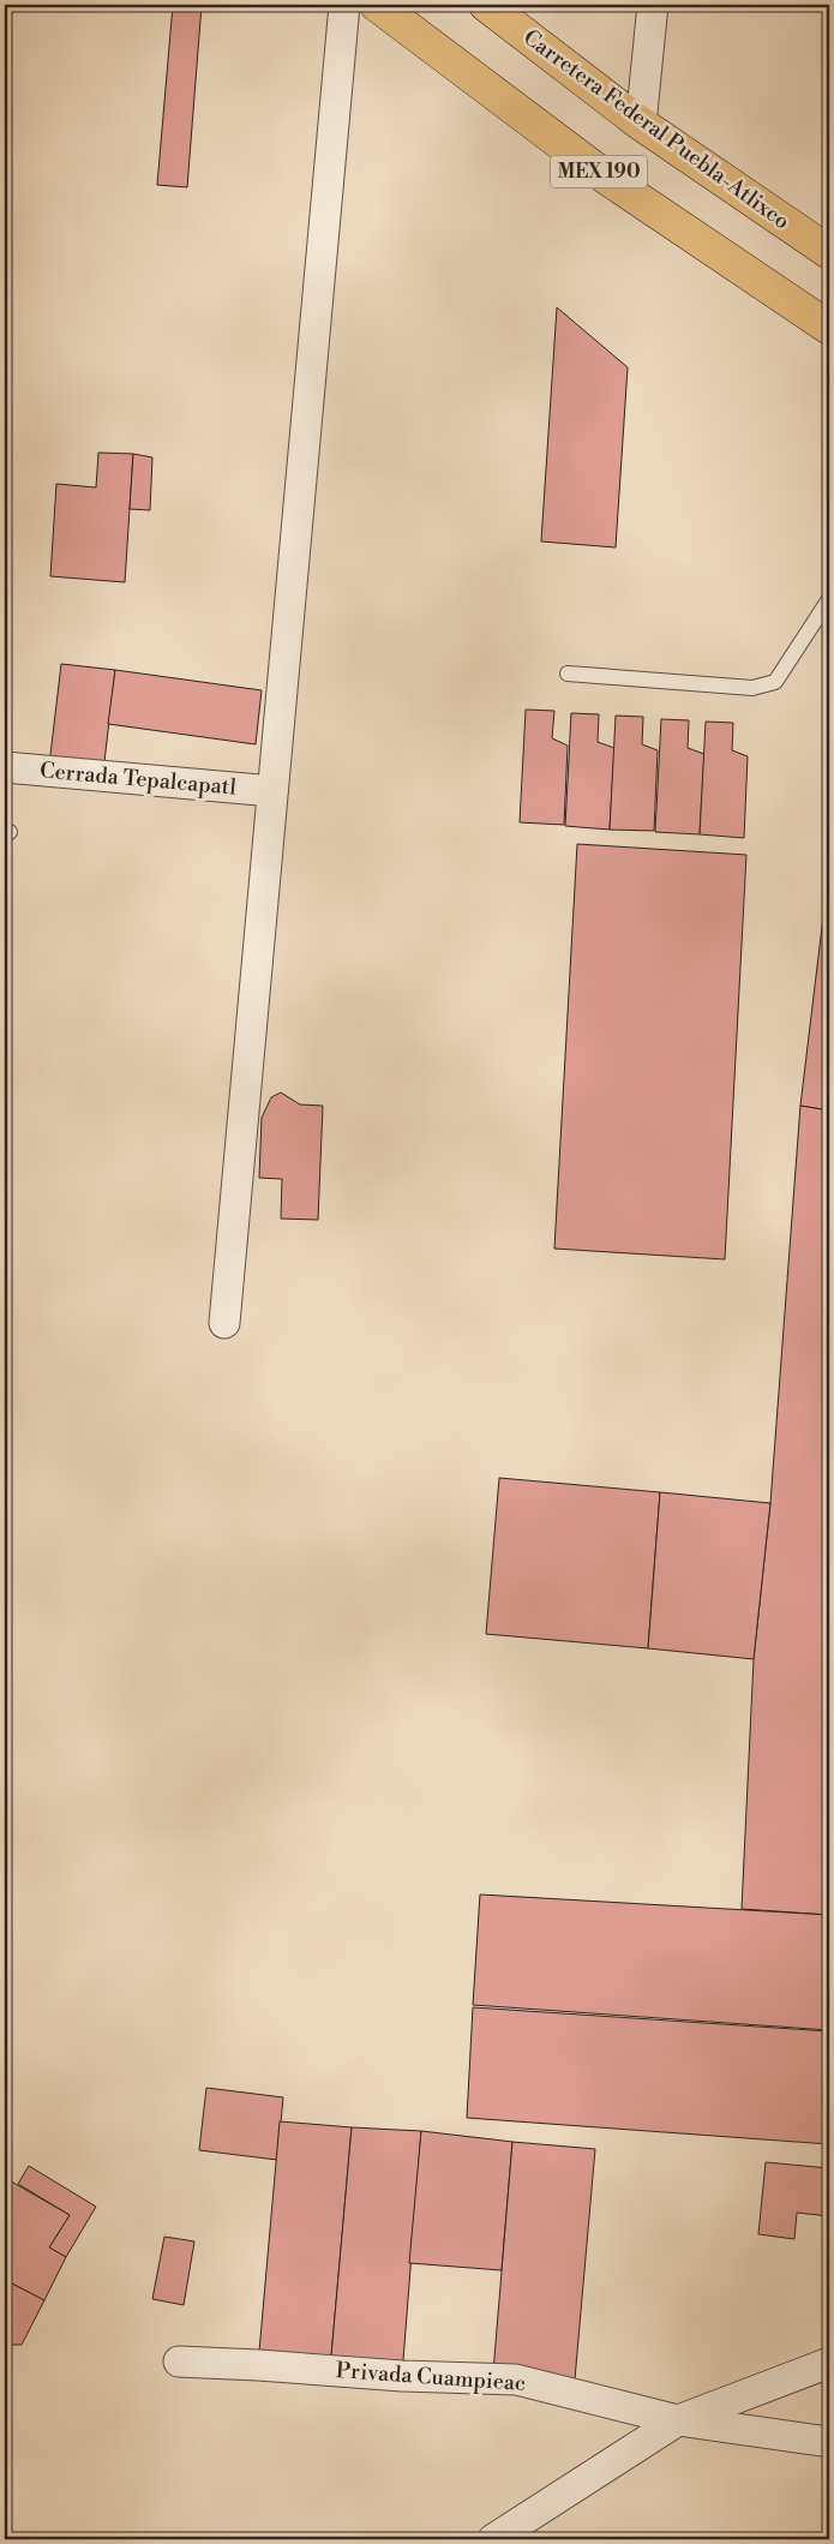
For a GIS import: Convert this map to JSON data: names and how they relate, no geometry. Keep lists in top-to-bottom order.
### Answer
{
  "streets": {
    "main road": ["Carretera Federal Puebla-Atlixco", "MEX 190"],
    "street": ["Cerrada Tepalcapatl", "Privada Cuampieac"]
  }
}
